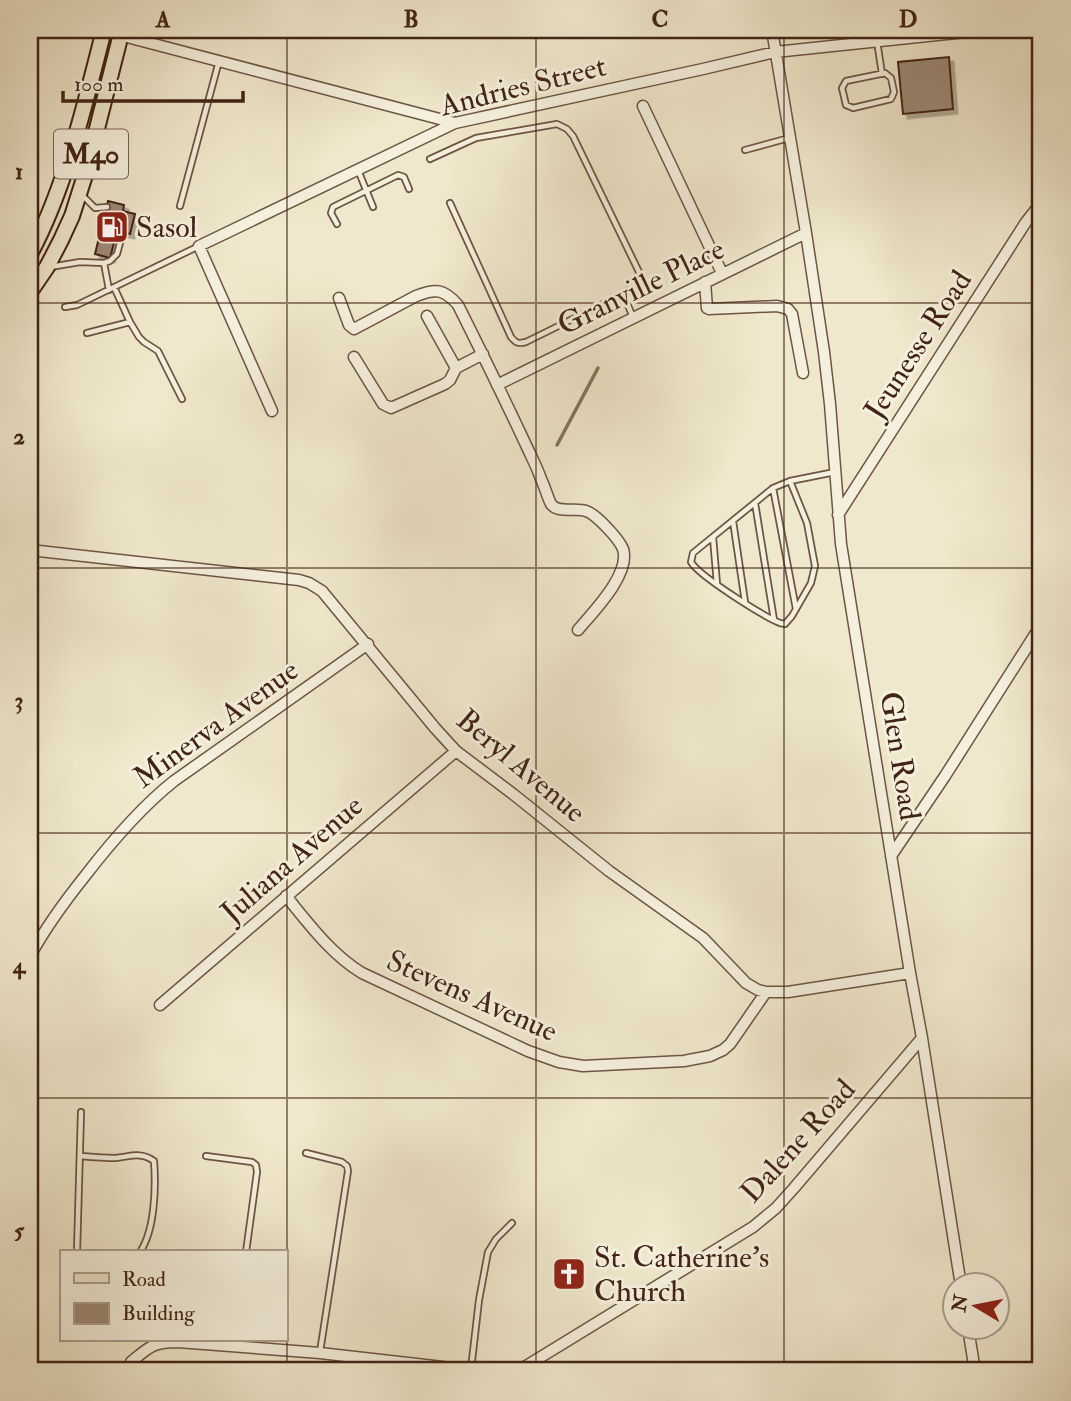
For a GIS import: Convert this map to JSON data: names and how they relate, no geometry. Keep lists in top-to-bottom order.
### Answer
{
  "streets": {
    "main road": ["M40"],
    "street": [
      "Andries Street",
      "Granville Place",
      "Jeunesse Road",
      "Minerva Avenue",
      "Glen Road",
      "Beryl Avenue",
      "Juliana Avenue",
      "Stevens Avenue",
      "Dalene Road"
    ]
  },
  "crossings": [
    ["Andries Street", "Glen Road"],
    ["Granville Place", "Glen Road"],
    ["Jeunesse Road", "Glen Road"],
    ["Minerva Avenue", "Beryl Avenue"],
    ["Glen Road", "Dalene Road"],
    ["Beryl Avenue", "Juliana Avenue"],
    ["Beryl Avenue", "Stevens Avenue"],
    ["Juliana Avenue", "Stevens Avenue"]
  ],
  "places": {
    "fuel station": ["Sasol"],
    "church": ["St. Catherine's Church"]
  },
  "legend": ["Road", "Building"],
  "scale_bar": "100 m",
  "north": "left",
  "grid": {
    "columns": [
      "A",
      "B",
      "C",
      "D"
    ],
    "rows": [
      "1",
      "2",
      "3",
      "4",
      "5"
    ]
  }
}
